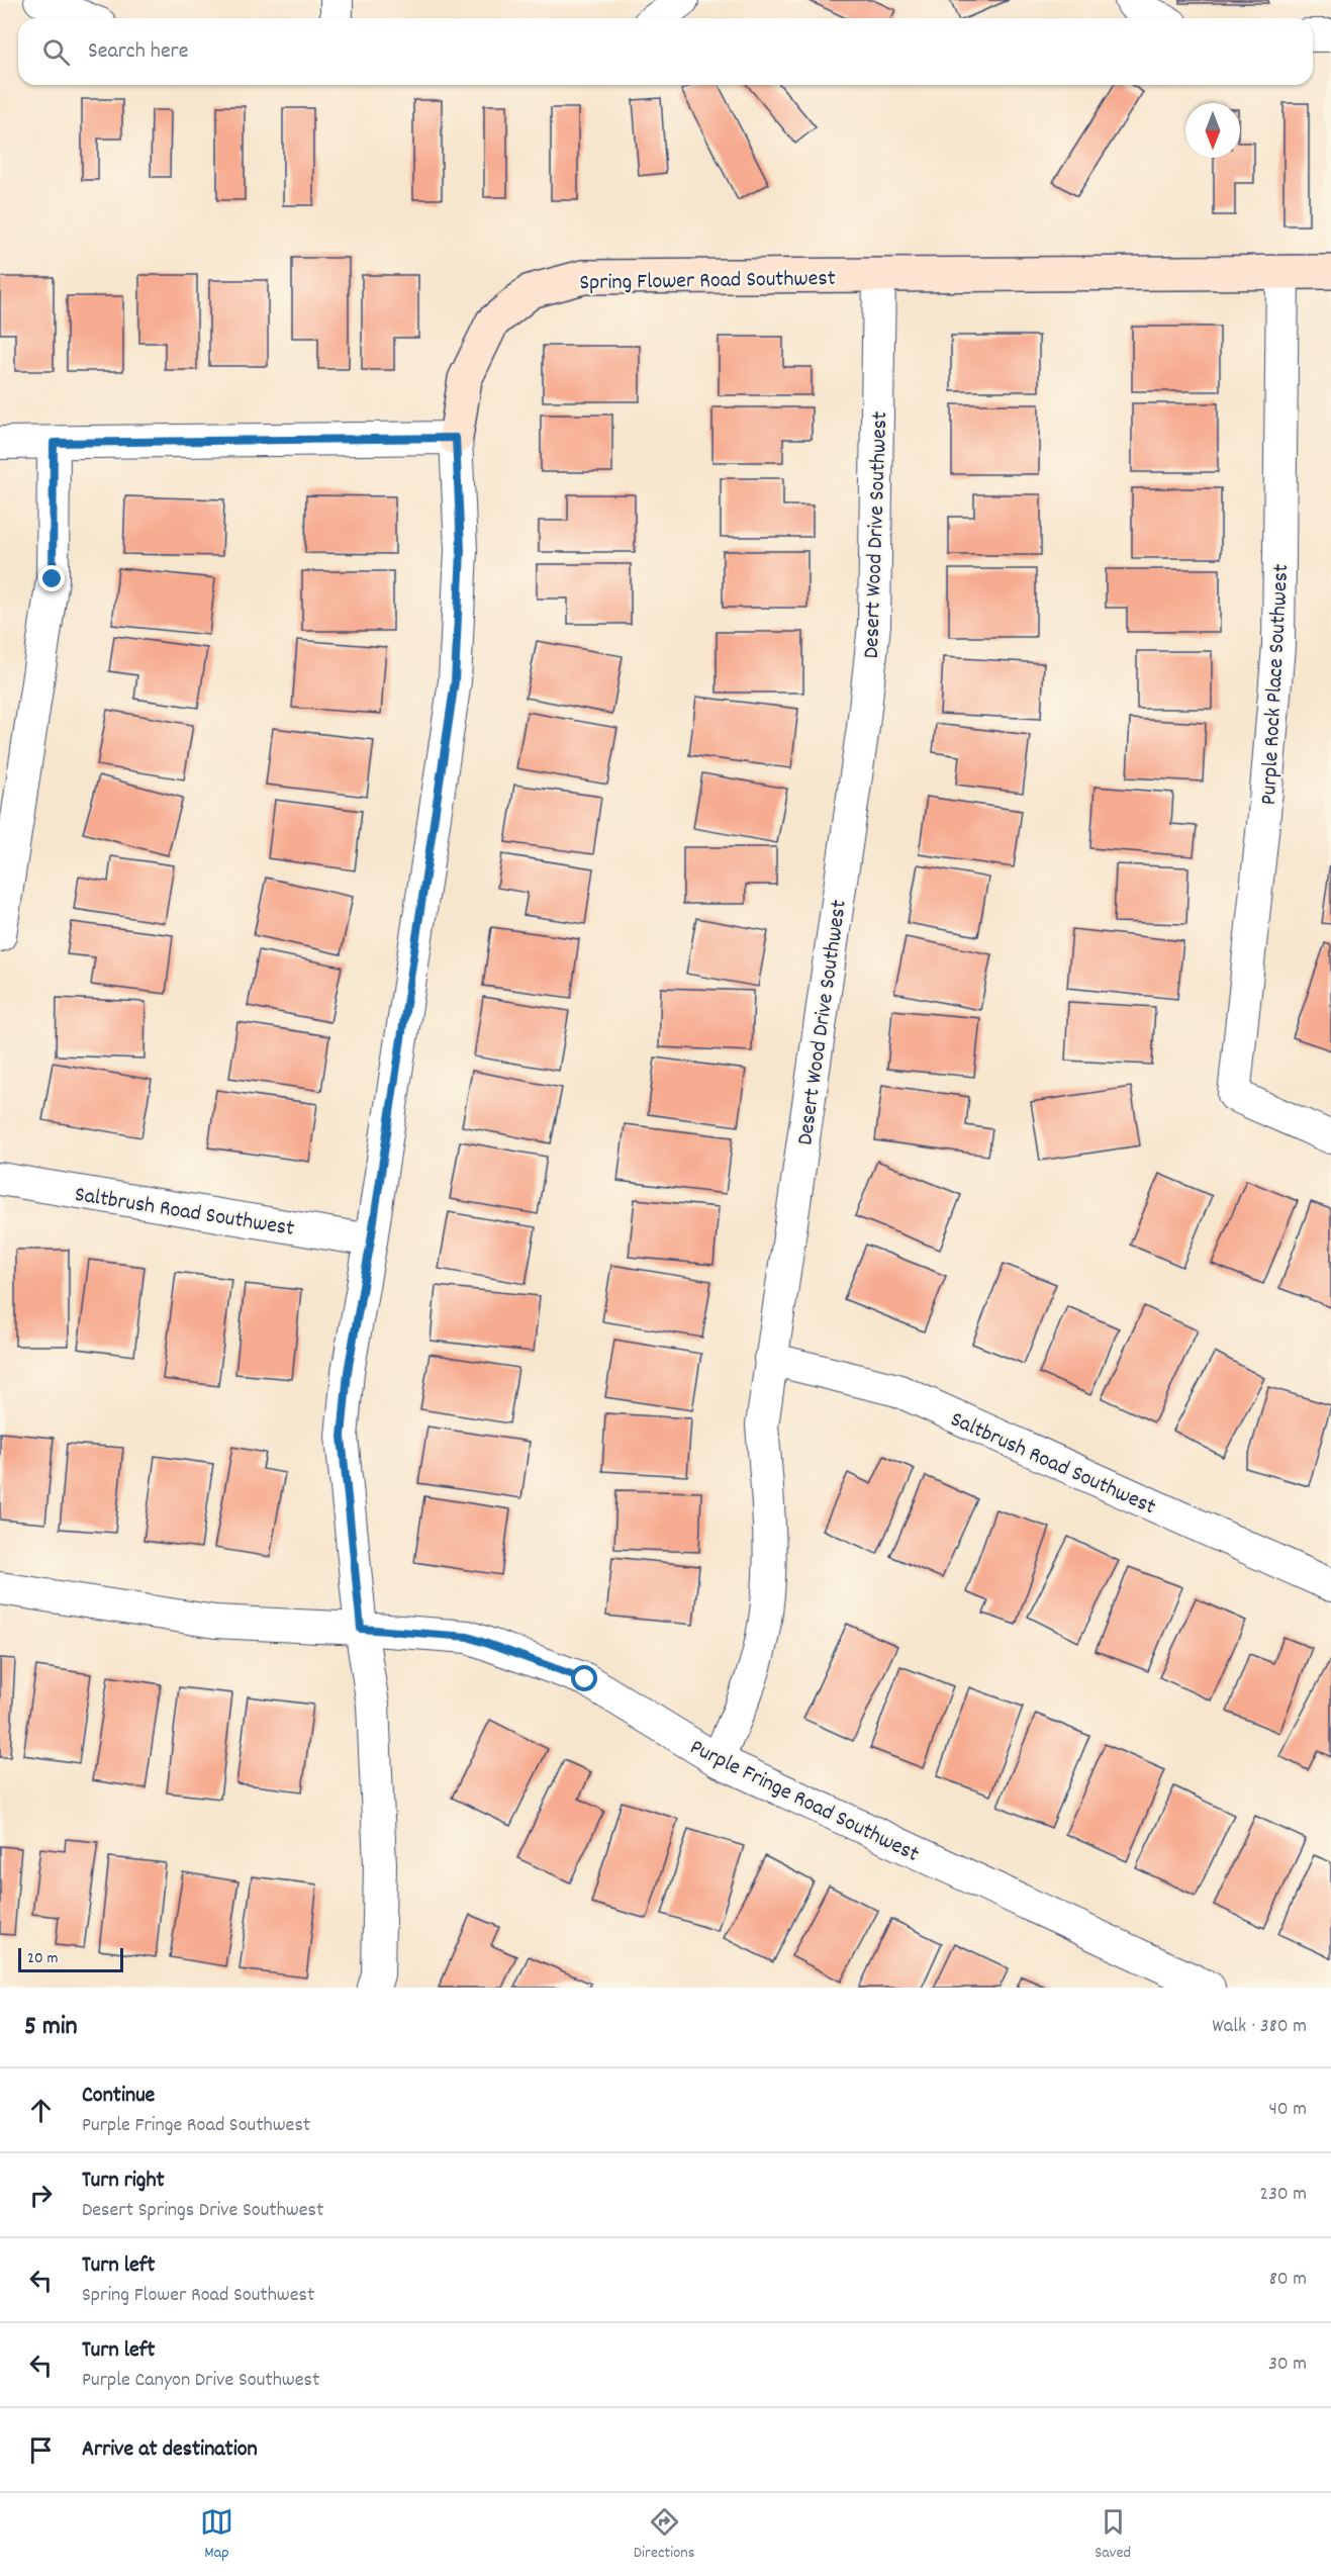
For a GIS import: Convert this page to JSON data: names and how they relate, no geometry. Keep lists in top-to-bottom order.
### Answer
{
  "streets": {
    "street": [
      "Spring Flower Road Southwest",
      "Desert Wood Drive Southwest",
      "Purple Rock Place Southwest",
      "Saltbrush Road Southwest",
      "Purple Fringe Road Southwest"
    ]
  },
  "crossings": [
    ["Spring Flower Road Southwest", "Desert Wood Drive Southwest"],
    ["Spring Flower Road Southwest", "Purple Rock Place Southwest"],
    ["Desert Wood Drive Southwest", "Saltbrush Road Southwest"],
    ["Desert Wood Drive Southwest", "Purple Fringe Road Southwest"]
  ],
  "scale_bar": "20 m",
  "north": "bottom",
  "page": {
    "search": "Search here",
    "scale": "20 m",
    "heading": ["5 min", "Walk · 380 m"],
    "list": [
      ["Continue", "Purple Fringe Road Southwest", "40 m"],
      ["Turn right", "Desert Springs Drive Southwest", "230 m"],
      ["Turn left", "Spring Flower Road Southwest", "80 m"],
      ["Turn left", "Purple Canyon Drive Southwest", "30 m"],
      "Arrive at destination"
    ],
    "nav": ["Map", "Directions", "Saved"]
  }
}
